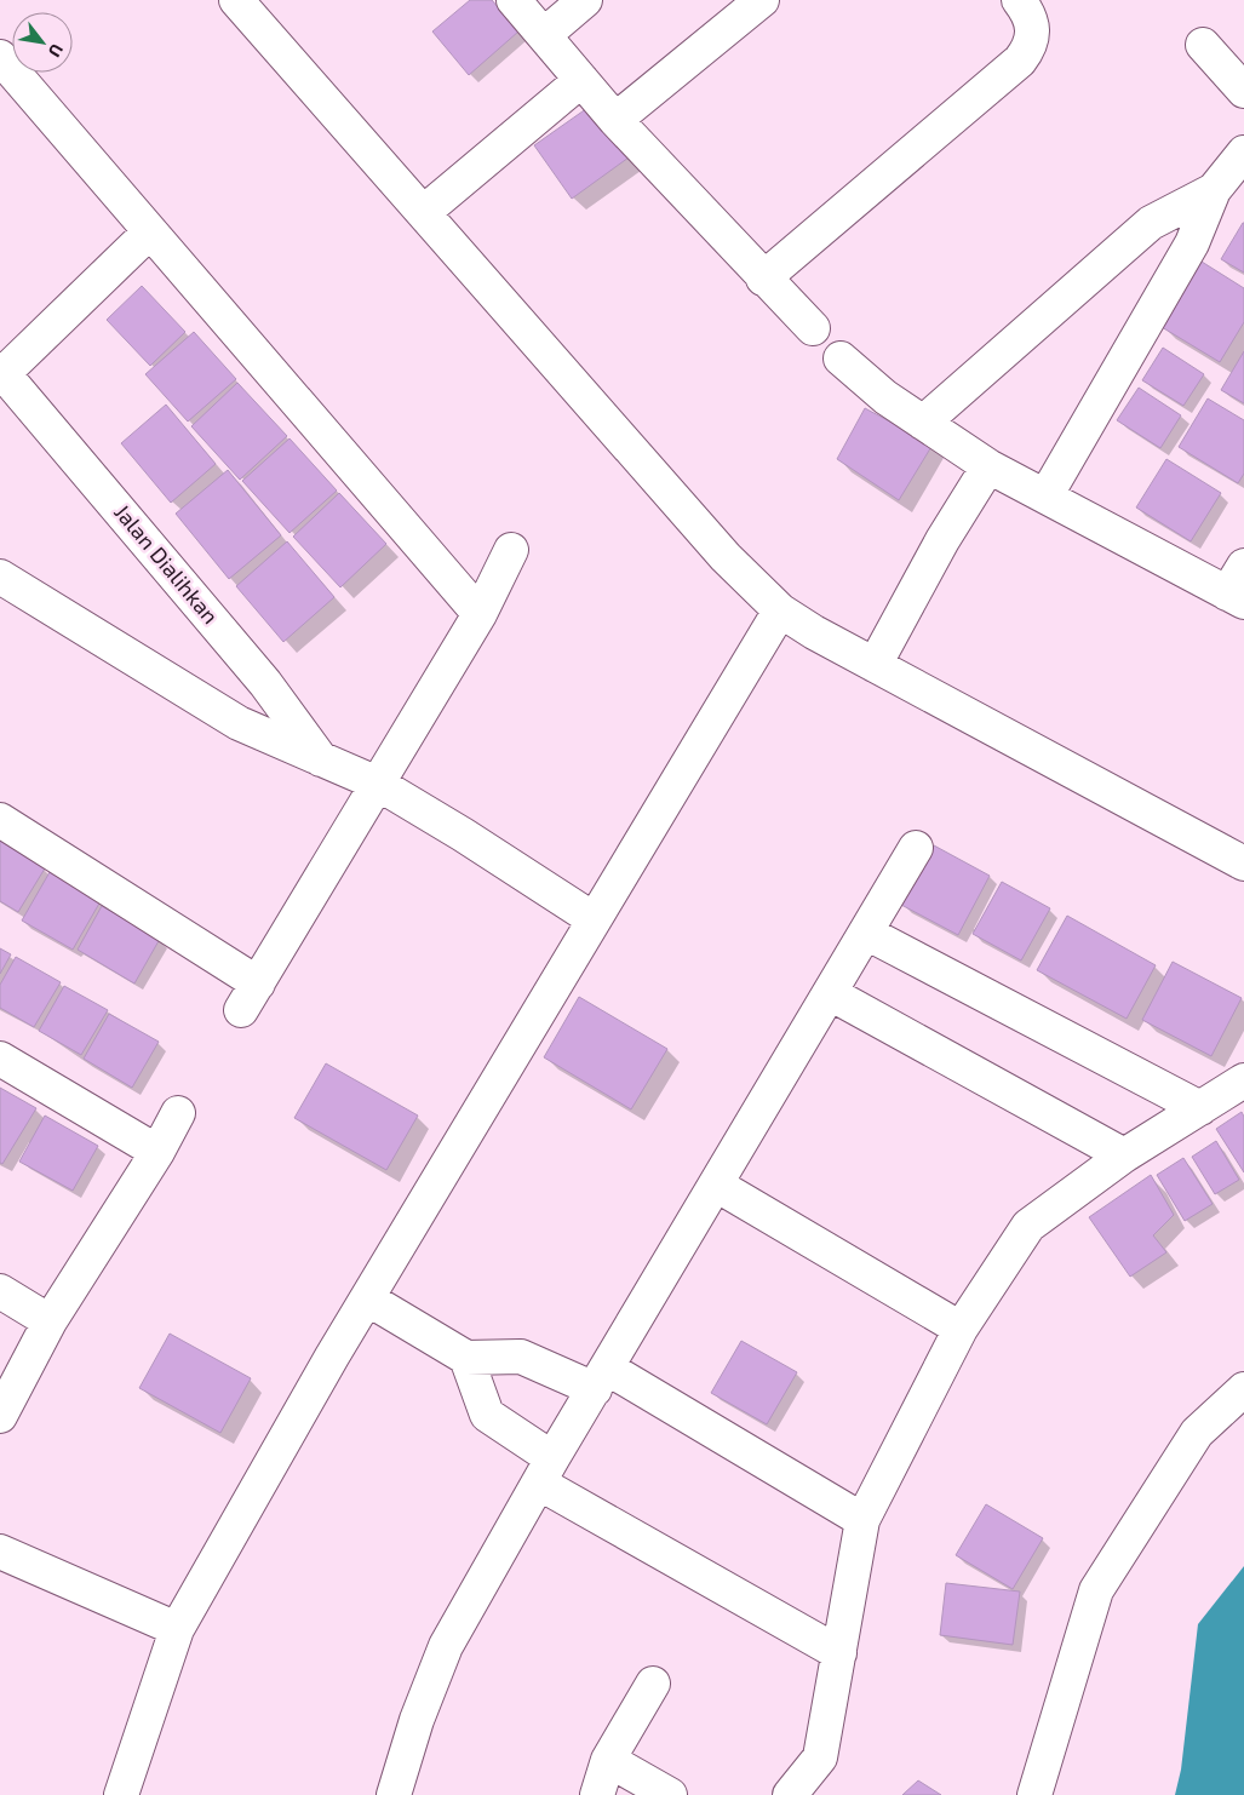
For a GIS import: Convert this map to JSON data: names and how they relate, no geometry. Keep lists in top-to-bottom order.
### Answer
{
  "streets": {
    "street": ["Jalan Dialihkan"]
  },
  "north": "bottom right"
}
